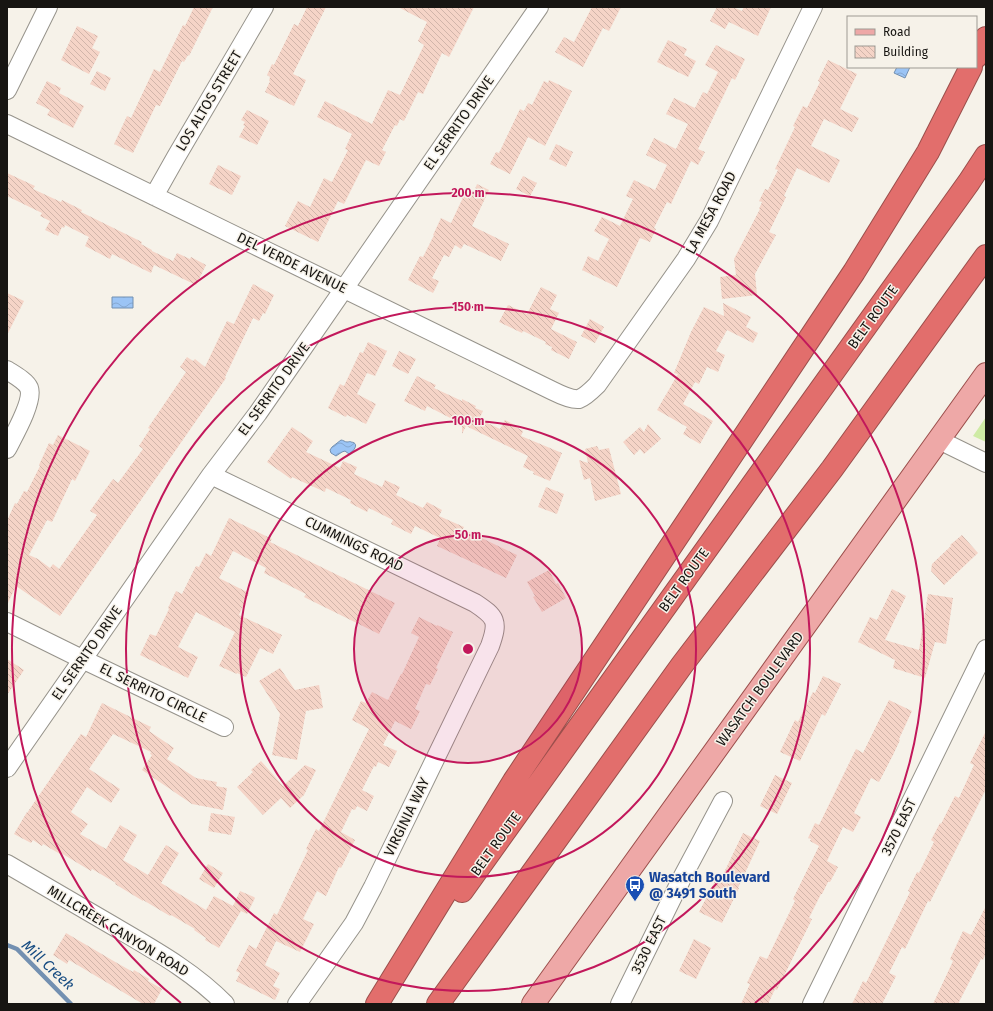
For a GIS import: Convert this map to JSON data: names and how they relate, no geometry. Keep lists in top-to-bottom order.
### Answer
{
  "streets": {
    "highway": ["BELT ROUTE"],
    "main road": ["WASATCH BOULEVARD"],
    "street": [
      "LOS ALTOS STREET",
      "EL SERRITO DRIVE",
      "LA MESA ROAD",
      "DEL VERDE AVENUE",
      "CUMMINGS ROAD",
      "EL SERRITO CIRCLE",
      "VIRGINIA WAY",
      "3570 EAST",
      "MILLCREEK CANYON ROAD",
      "3530 EAST"
    ]
  },
  "crossings": [
    ["LOS ALTOS STREET", "DEL VERDE AVENUE"],
    ["EL SERRITO DRIVE", "DEL VERDE AVENUE"],
    ["EL SERRITO DRIVE", "CUMMINGS ROAD"],
    ["EL SERRITO DRIVE", "EL SERRITO CIRCLE"],
    ["LA MESA ROAD", "DEL VERDE AVENUE"],
    ["CUMMINGS ROAD", "VIRGINIA WAY"]
  ],
  "water": ["Mill Creek"],
  "places": {
    "bus stop": ["Wasatch Boulevard @ 3491 South"]
  },
  "legend": ["Road", "Building"],
  "rings": [
    "200 m",
    "150 m",
    "100 m",
    "50 m"
  ]
}
